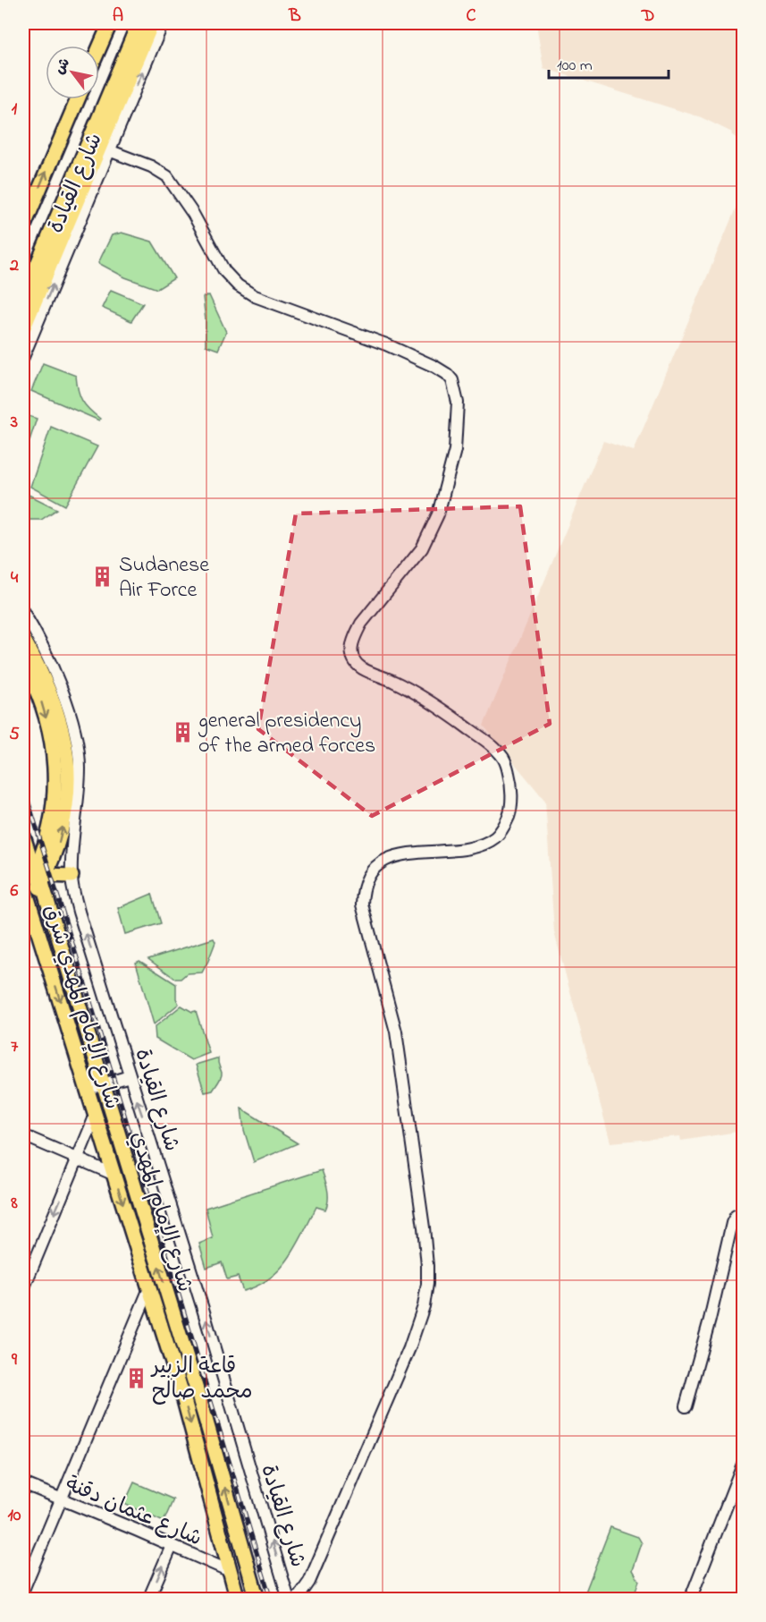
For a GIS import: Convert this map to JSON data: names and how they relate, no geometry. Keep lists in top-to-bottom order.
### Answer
{
  "streets": {
    "main road": ["شارع القيادة", "شارع الإمام المهدي شرق", "شارع الإمام المهدي"],
    "street": ["شارع عثمان دقنة"]
  },
  "crossings": [
    ["شارع الإمام المهدي شرق", "شارع عثمان دقنة"]
  ],
  "one_way": ["شارع القيادة", "شارع الإمام المهدي شرق", "شارع الإمام المهدي"],
  "places": {
    "building": ["Sudanese Air Force", "general presidency of the armed forces", "قاعة الزبير محمد صالح"]
  },
  "scale_bar": "100 m",
  "north": "top left",
  "grid": {
    "columns": [
      "A",
      "B",
      "C",
      "D"
    ],
    "rows": [
      "1",
      "2",
      "3",
      "4",
      "5",
      "6",
      "7",
      "8",
      "9",
      "10"
    ]
  }
}
